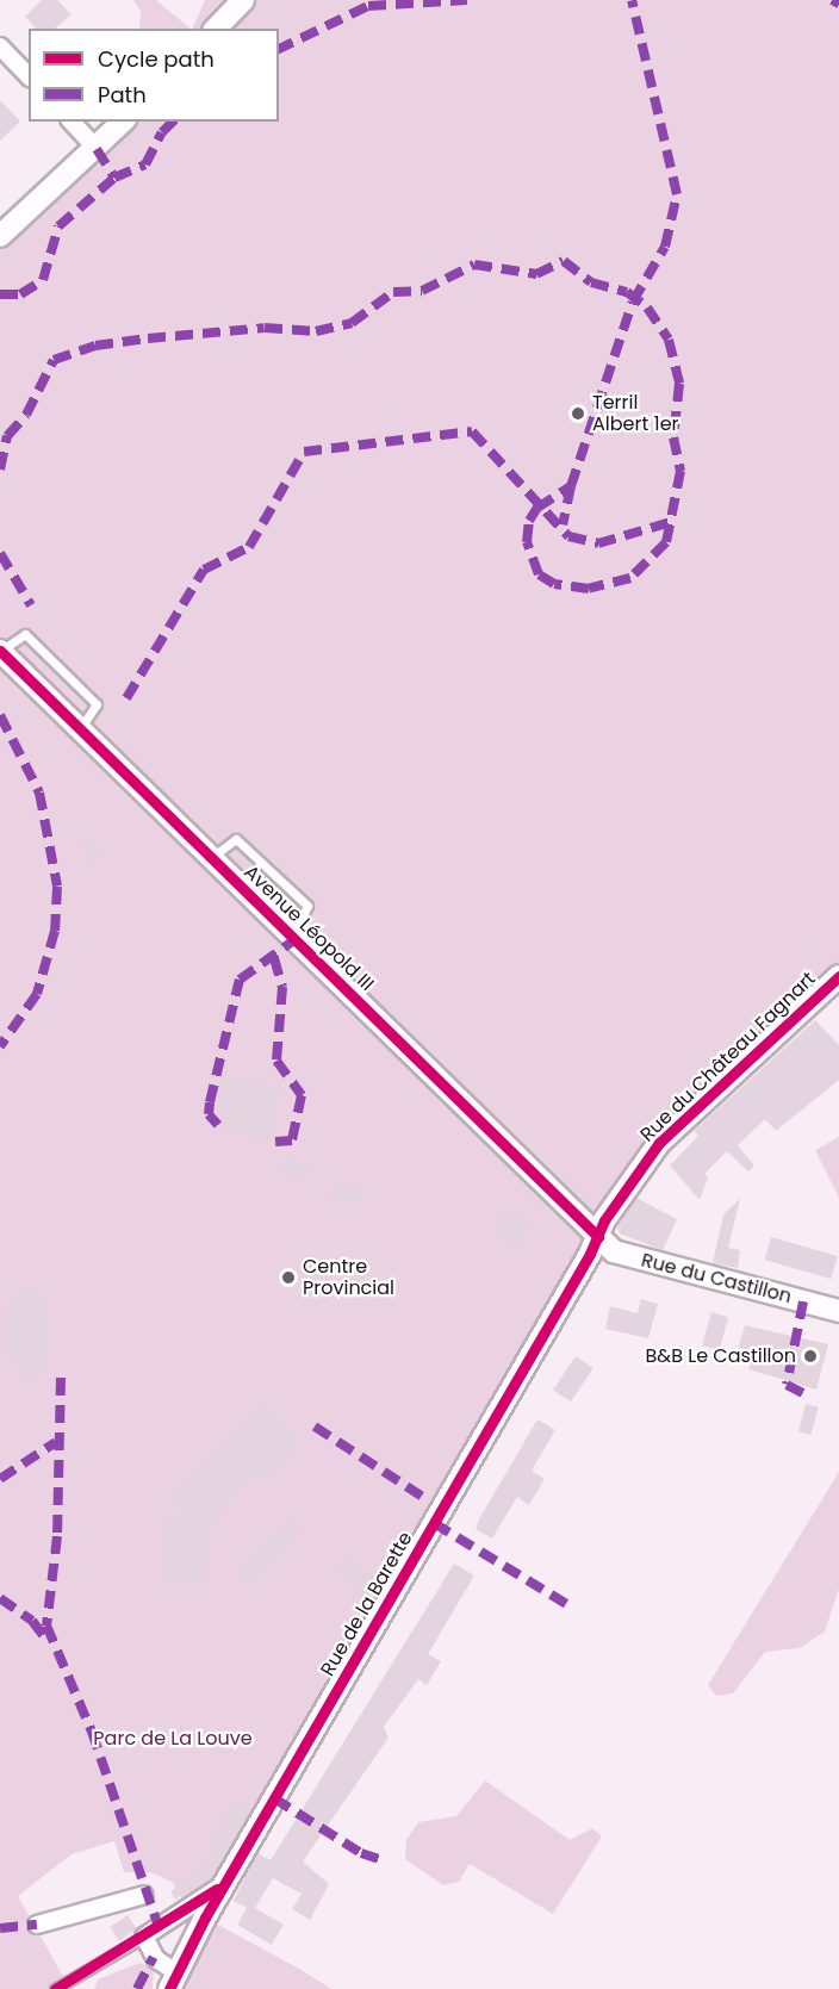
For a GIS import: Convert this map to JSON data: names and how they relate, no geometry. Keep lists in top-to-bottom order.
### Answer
{
  "streets": {
    "street": [
      "Avenue Léopold III",
      "Rue du Château Fagnart",
      "Rue du Castillon",
      "Rue de la Barette"
    ]
  },
  "crossings": [
    ["Avenue Léopold III", "Rue du Château Fagnart"],
    ["Avenue Léopold III", "Rue du Castillon"],
    ["Avenue Léopold III", "Rue de la Barette"],
    ["Rue du Château Fagnart", "Rue du Castillon"],
    ["Rue du Château Fagnart", "Rue de la Barette"],
    ["Rue du Castillon", "Rue de la Barette"]
  ],
  "parks": ["Parc de La Louve"],
  "places": ["Terril Albert 1er", "Centre Provincial", "B&B Le Castillon"],
  "legend": ["Cycle path", "Path"]
}
